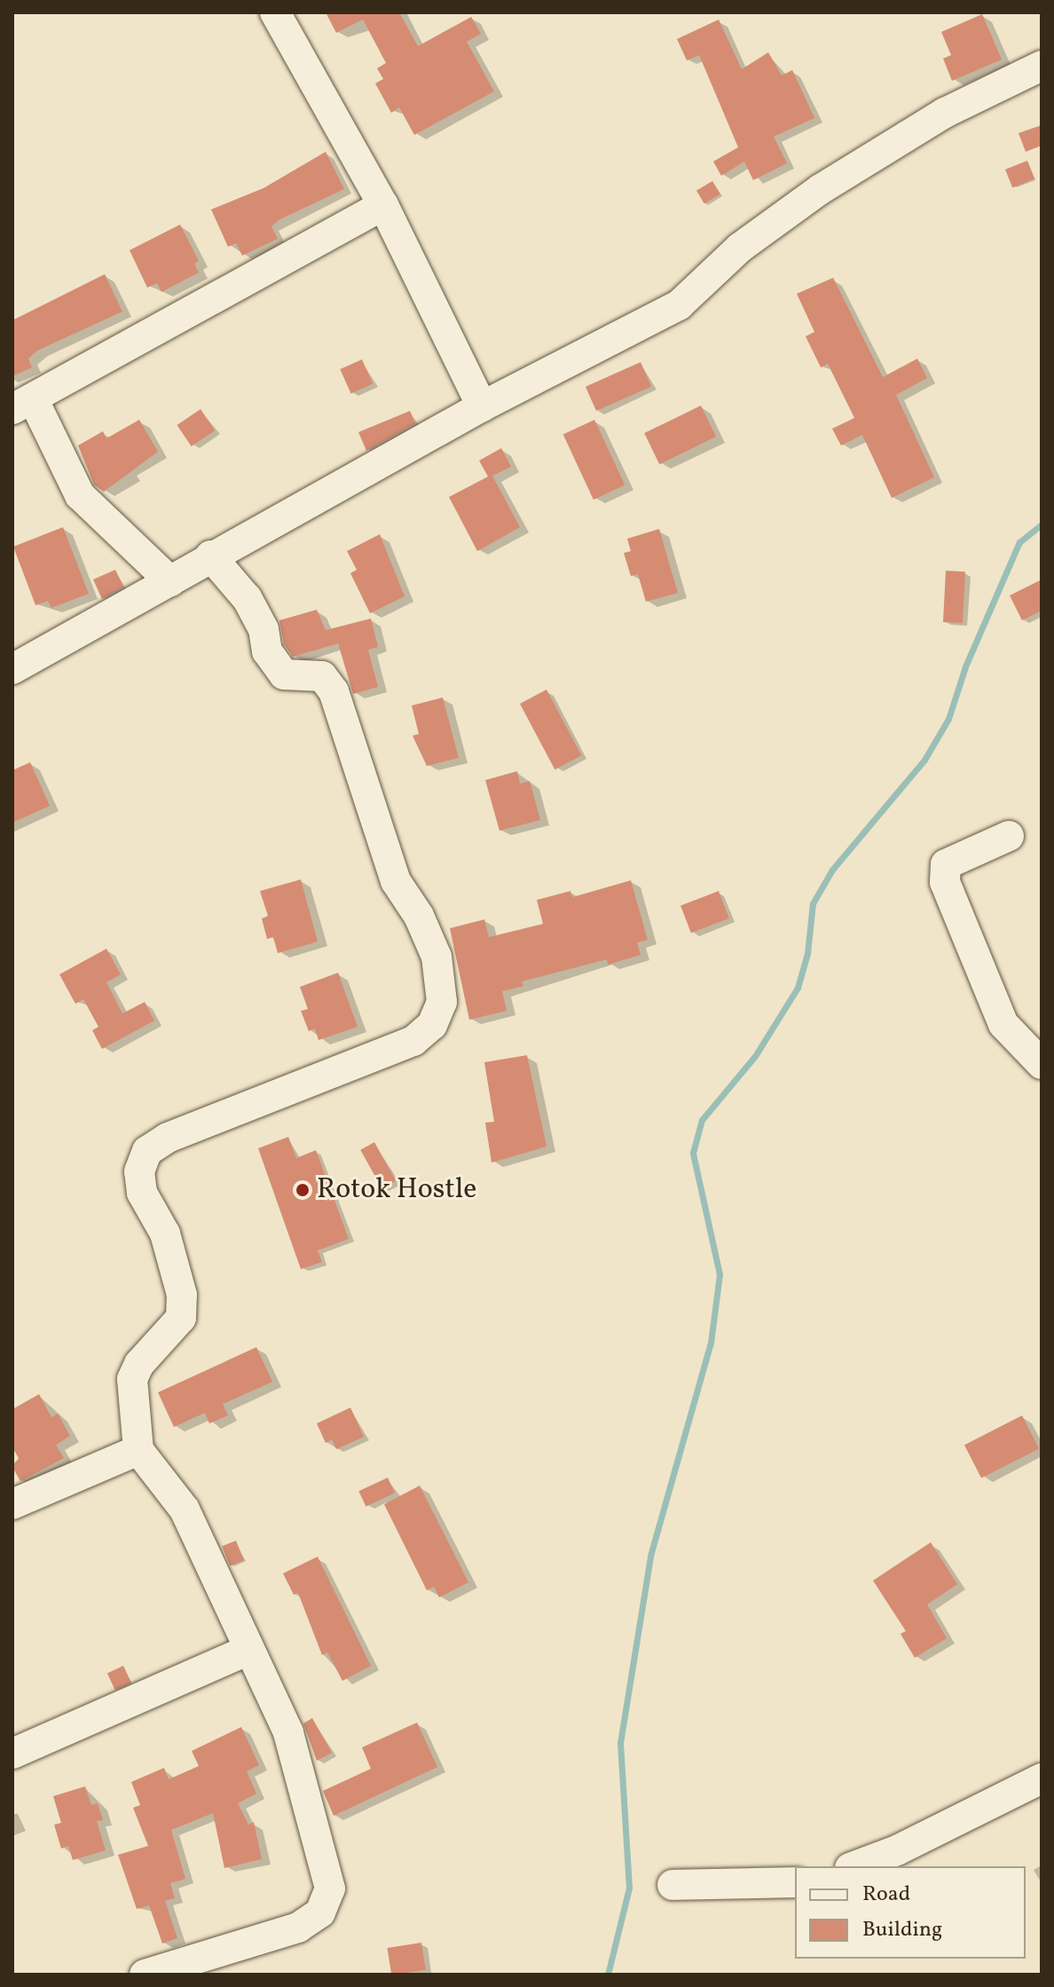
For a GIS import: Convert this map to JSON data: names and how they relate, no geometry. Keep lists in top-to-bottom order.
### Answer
{
  "places": ["Rotok Hostle"],
  "legend": ["Road", "Building"]
}
